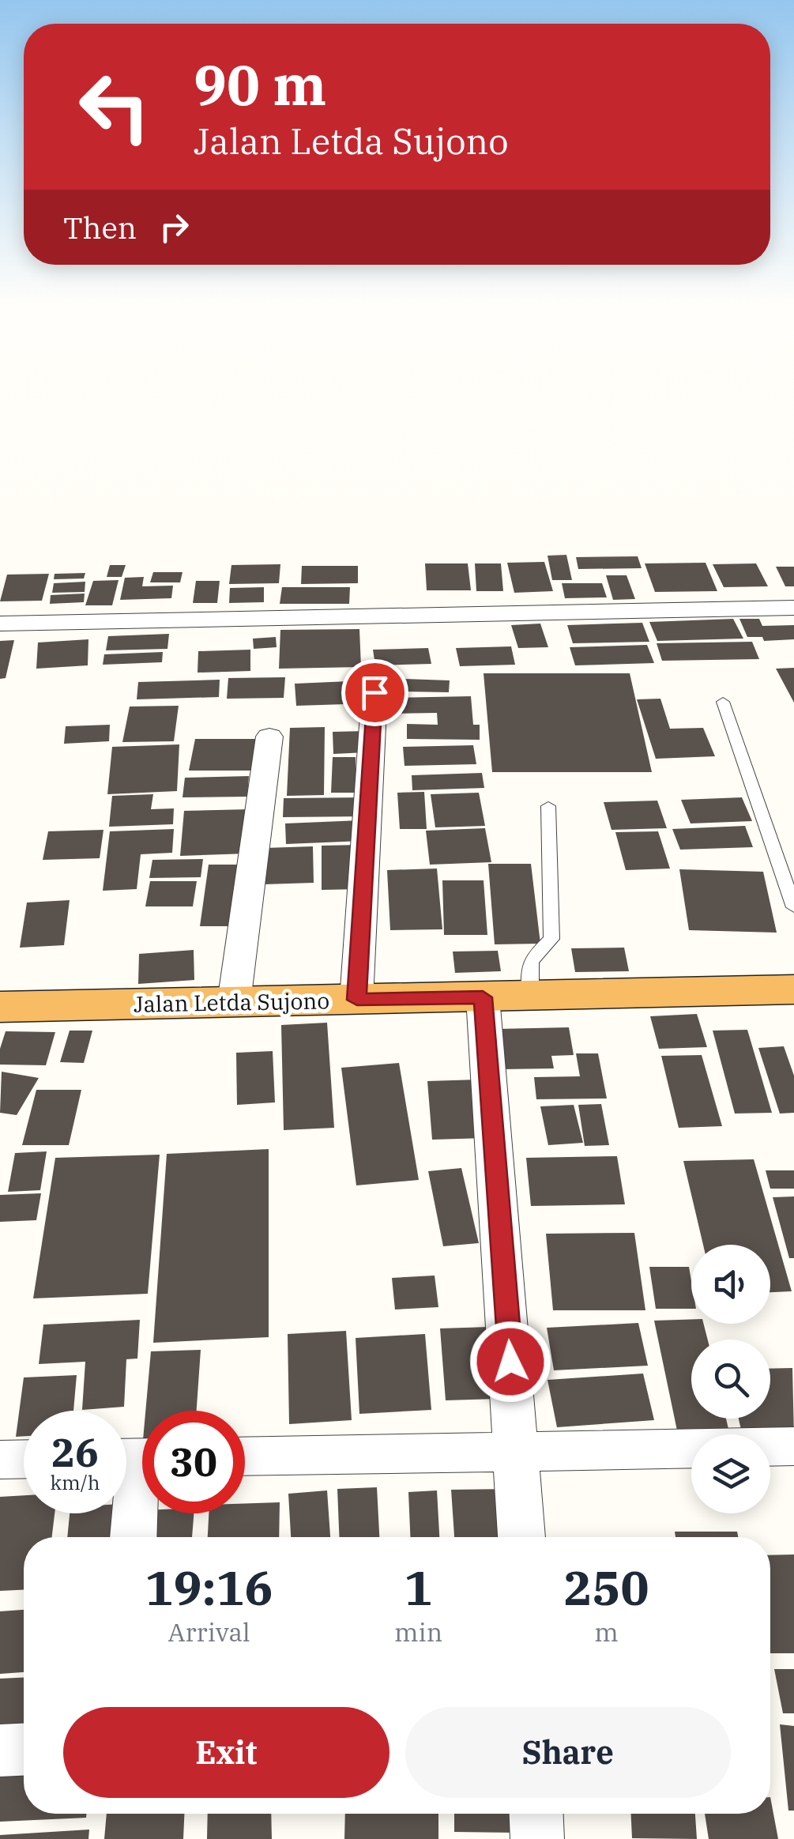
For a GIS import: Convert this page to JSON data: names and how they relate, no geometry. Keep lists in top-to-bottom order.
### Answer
{
  "streets": {
    "highway": ["Jalan Letda Sujono"]
  },
  "page": {
    "turn": ["90 m", "Jalan Letda Sujono"],
    "then": "Then",
    "speed": "26 km/h",
    "limit": "30",
    "eta": [
      "19:16",
      "Arrival",
      "1",
      "min",
      "250",
      "m"
    ],
    "buttons": ["Exit", "Share"]
  }
}
